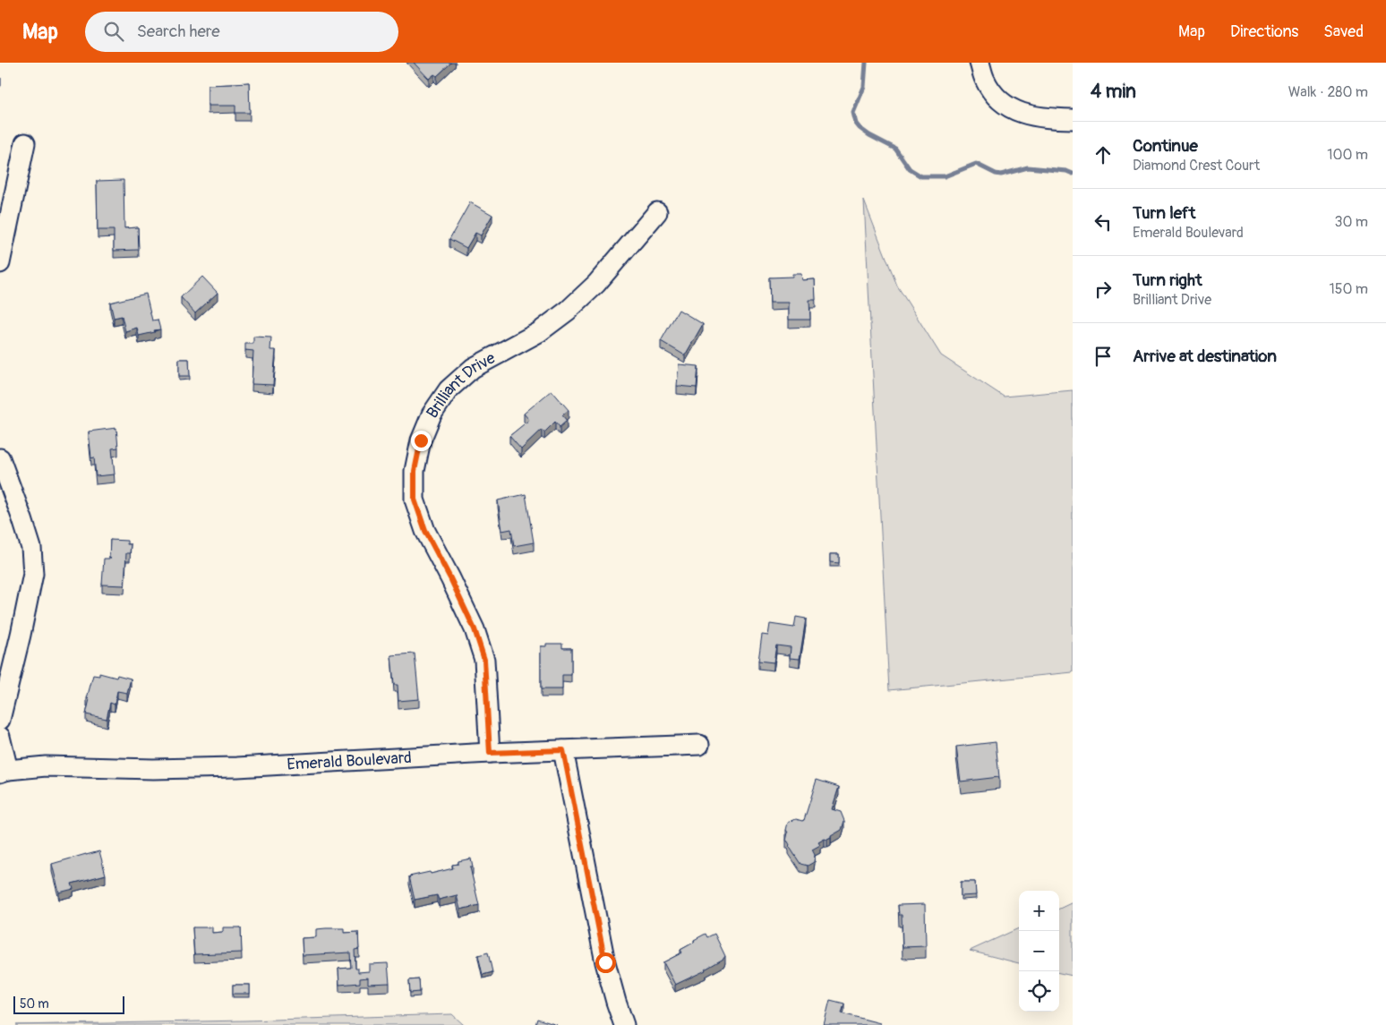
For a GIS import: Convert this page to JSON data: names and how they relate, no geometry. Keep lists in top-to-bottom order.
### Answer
{
  "streets": {
    "street": ["Brilliant Drive", "Emerald Boulevard"]
  },
  "crossings": [
    ["Brilliant Drive", "Emerald Boulevard"]
  ],
  "scale_bar": "50 m",
  "page": {
    "header": "Map",
    "search": "Search here",
    "nav": ["Map", "Directions", "Saved"],
    "heading": ["4 min", "Walk · 280 m"],
    "list": [
      ["Continue", "Diamond Crest Court", "100 m"],
      ["Turn left", "Emerald Boulevard", "30 m"],
      ["Turn right", "Brilliant Drive", "150 m"],
      "Arrive at destination"
    ],
    "map_buttons": ["+", "−"],
    "scale": "50 m"
  }
}
